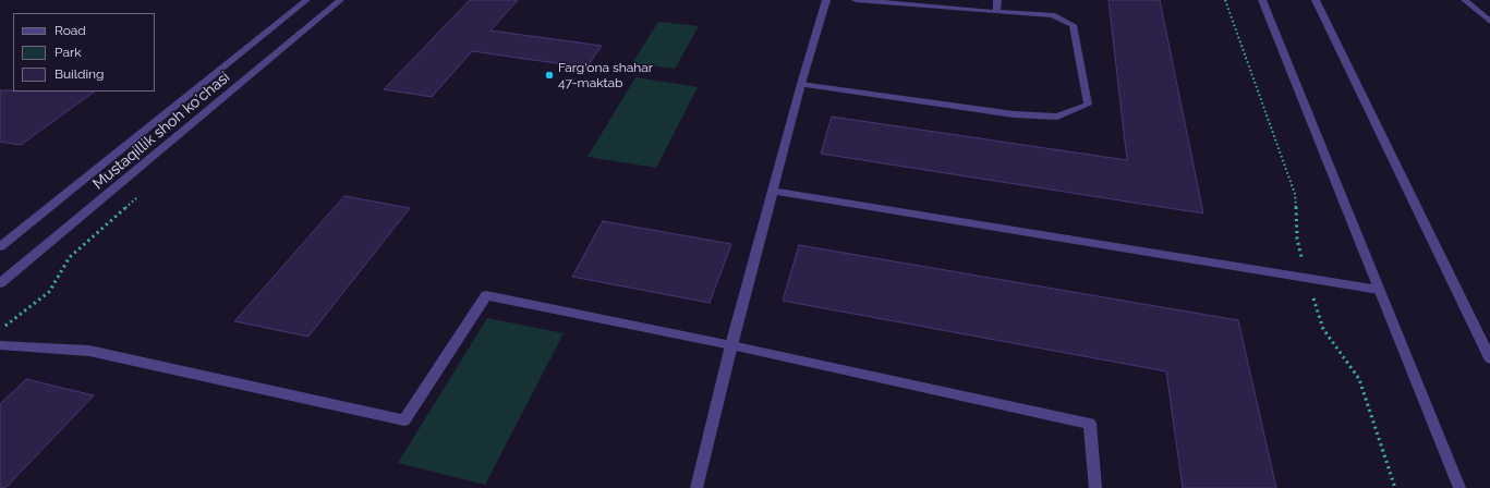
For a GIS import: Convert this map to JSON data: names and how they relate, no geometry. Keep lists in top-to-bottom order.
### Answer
{
  "streets": {
    "street": ["Mustaqillik shoh ko'chasi"]
  },
  "places": ["Farg'ona shahar 47-maktab"],
  "legend": ["Road", "Park", "Building"]
}
